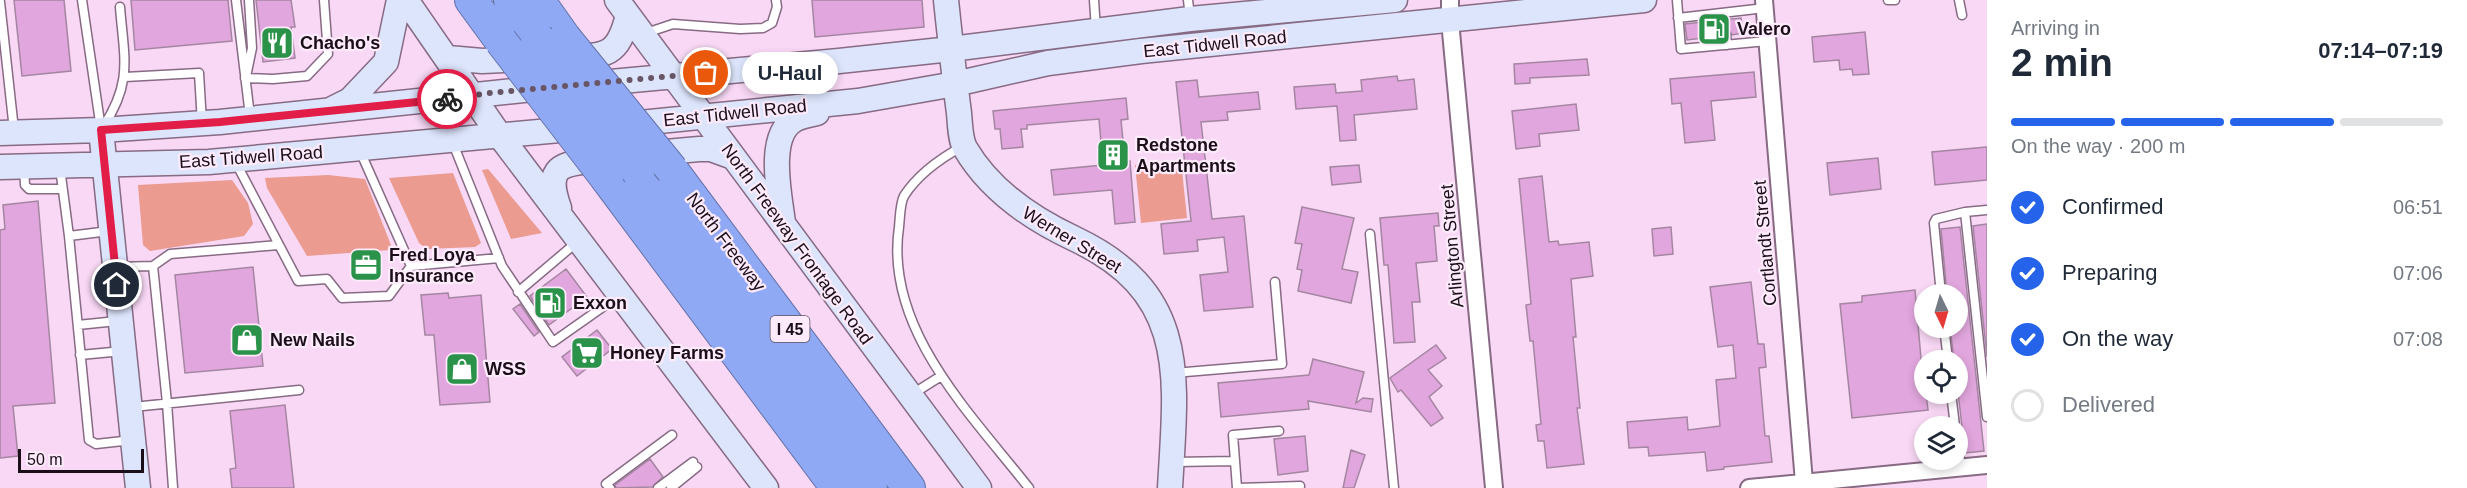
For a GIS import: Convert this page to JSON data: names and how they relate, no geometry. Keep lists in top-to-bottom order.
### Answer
{
  "streets": {
    "highway": ["North Freeway", "I 45"],
    "main road": ["East Tidwell Road", "Werner Street", "North Freeway Frontage Road"],
    "street": ["Cortlandt Street", "Arlington Street"]
  },
  "crossings": [
    ["East Tidwell Road", "Werner Street"],
    ["East Tidwell Road", "North Freeway Frontage Road"],
    ["East Tidwell Road", "Arlington Street"]
  ],
  "places": {
    "fuel station": ["Valero", "Exxon"],
    "restaurant": ["Chacho's"],
    "other": ["U-Haul"],
    "building": ["Redstone Apartments"],
    "office": ["Fred Loya Insurance"],
    "shop": ["New Nails", "WSS"],
    "supermarket": ["Honey Farms"]
  },
  "scale_bar": "50 m",
  "north": "bottom",
  "page": {
    "heading": ["2 min", "Arriving in", "07:14–07:19"],
    "bubble": "U-Haul",
    "bar": "On the way · 200 m",
    "list": [
      ["Confirmed", "06:51"],
      ["Preparing", "07:06"],
      ["On the way", "07:08"],
      "Delivered"
    ],
    "scale": "50 m"
  }
}
